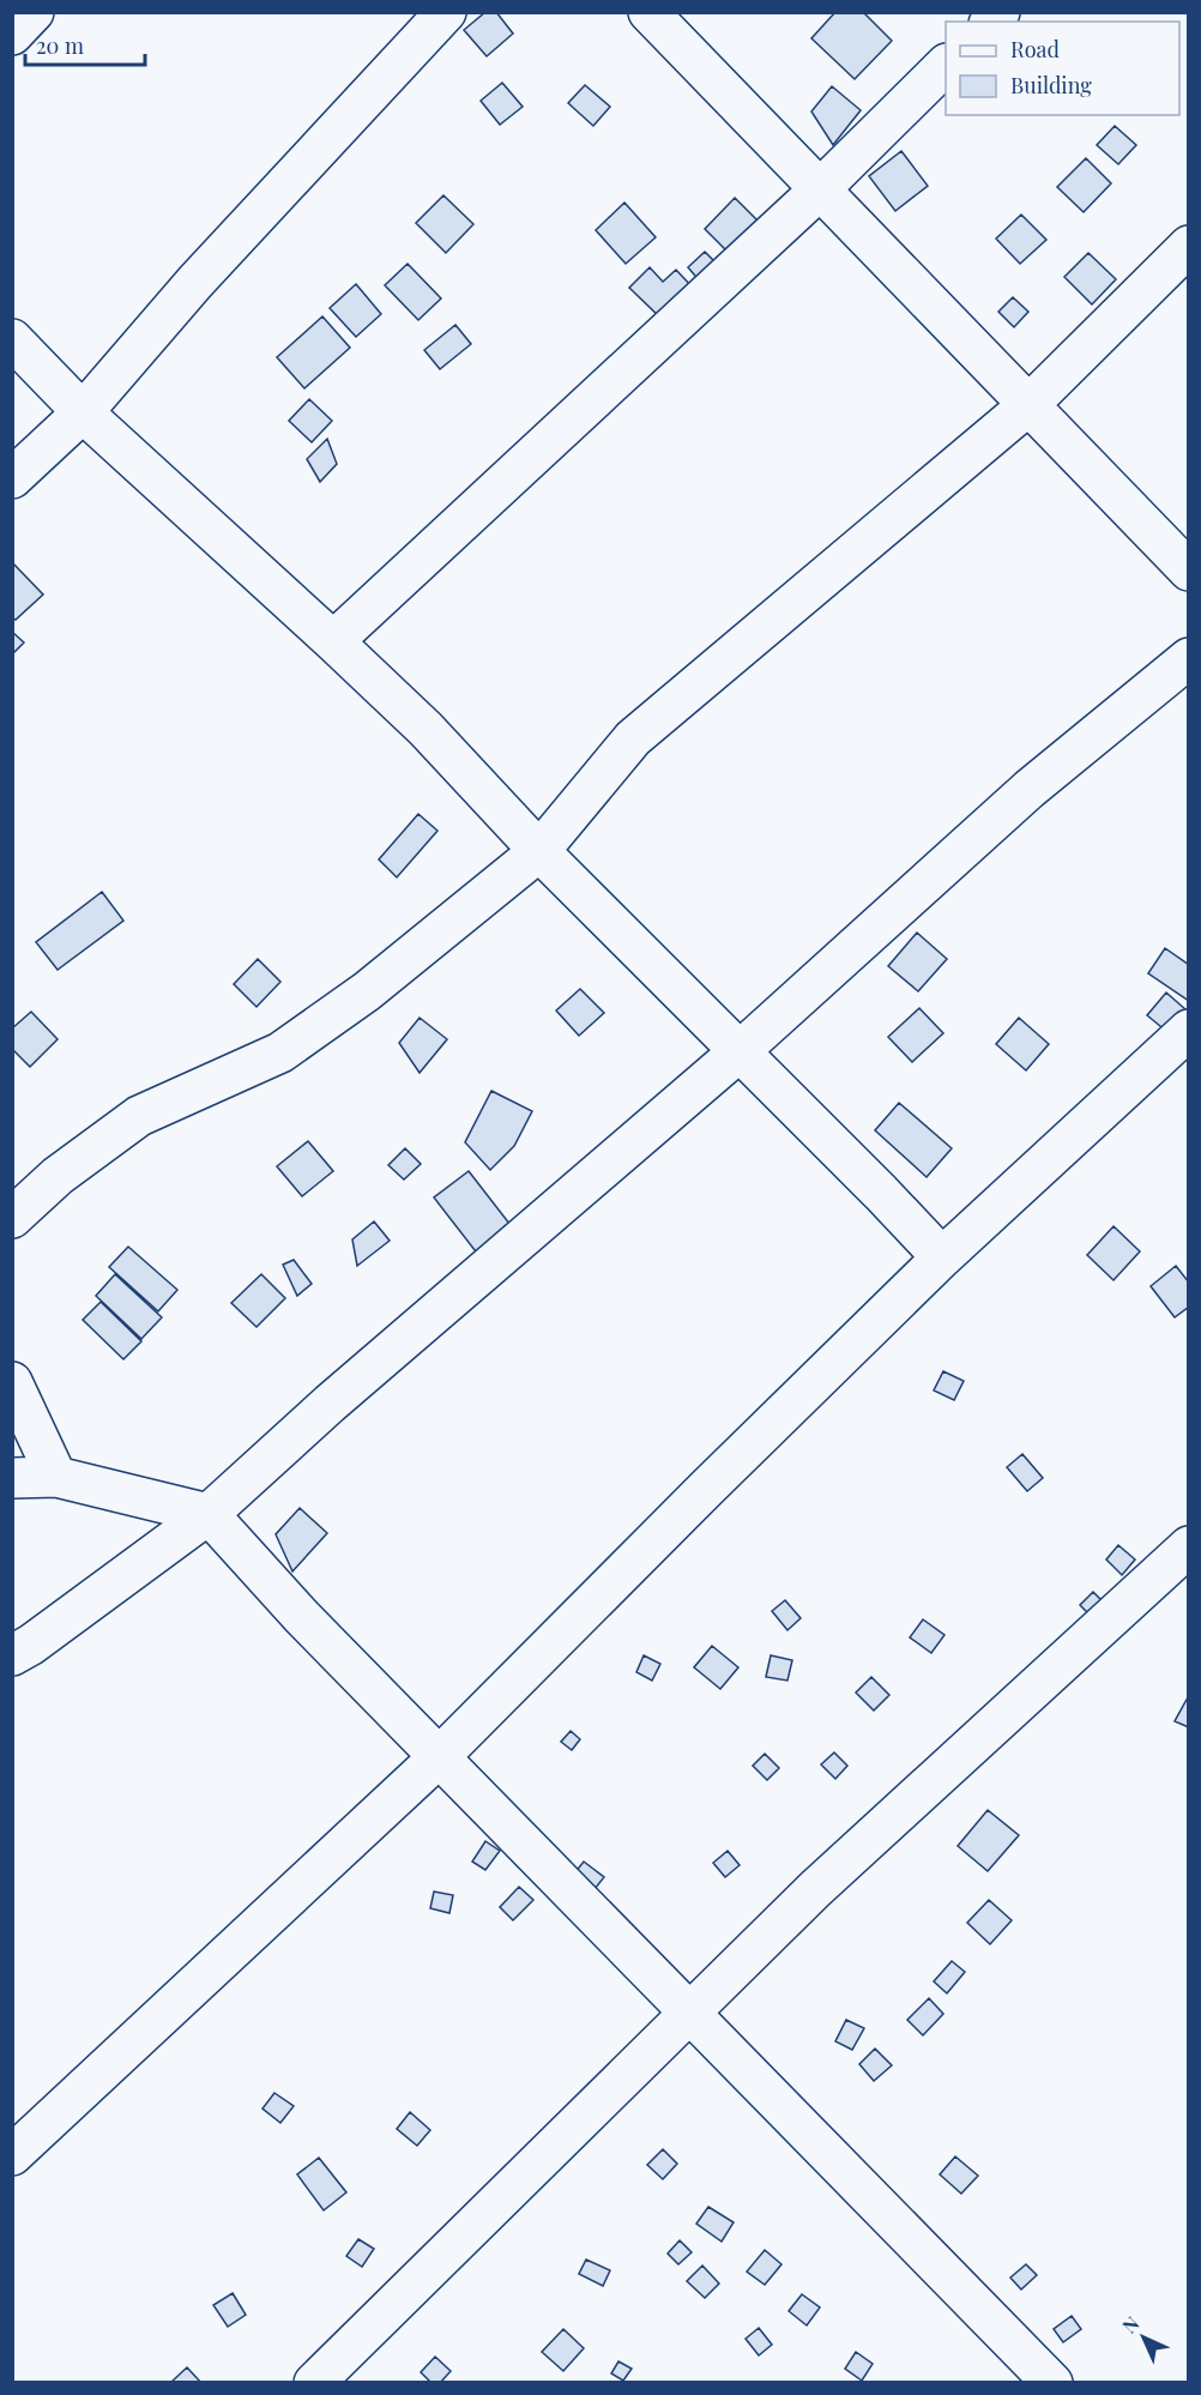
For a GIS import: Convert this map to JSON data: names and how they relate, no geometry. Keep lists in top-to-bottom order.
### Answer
{
  "legend": ["Road", "Building"],
  "scale_bar": "20 m",
  "north": "top left"
}
